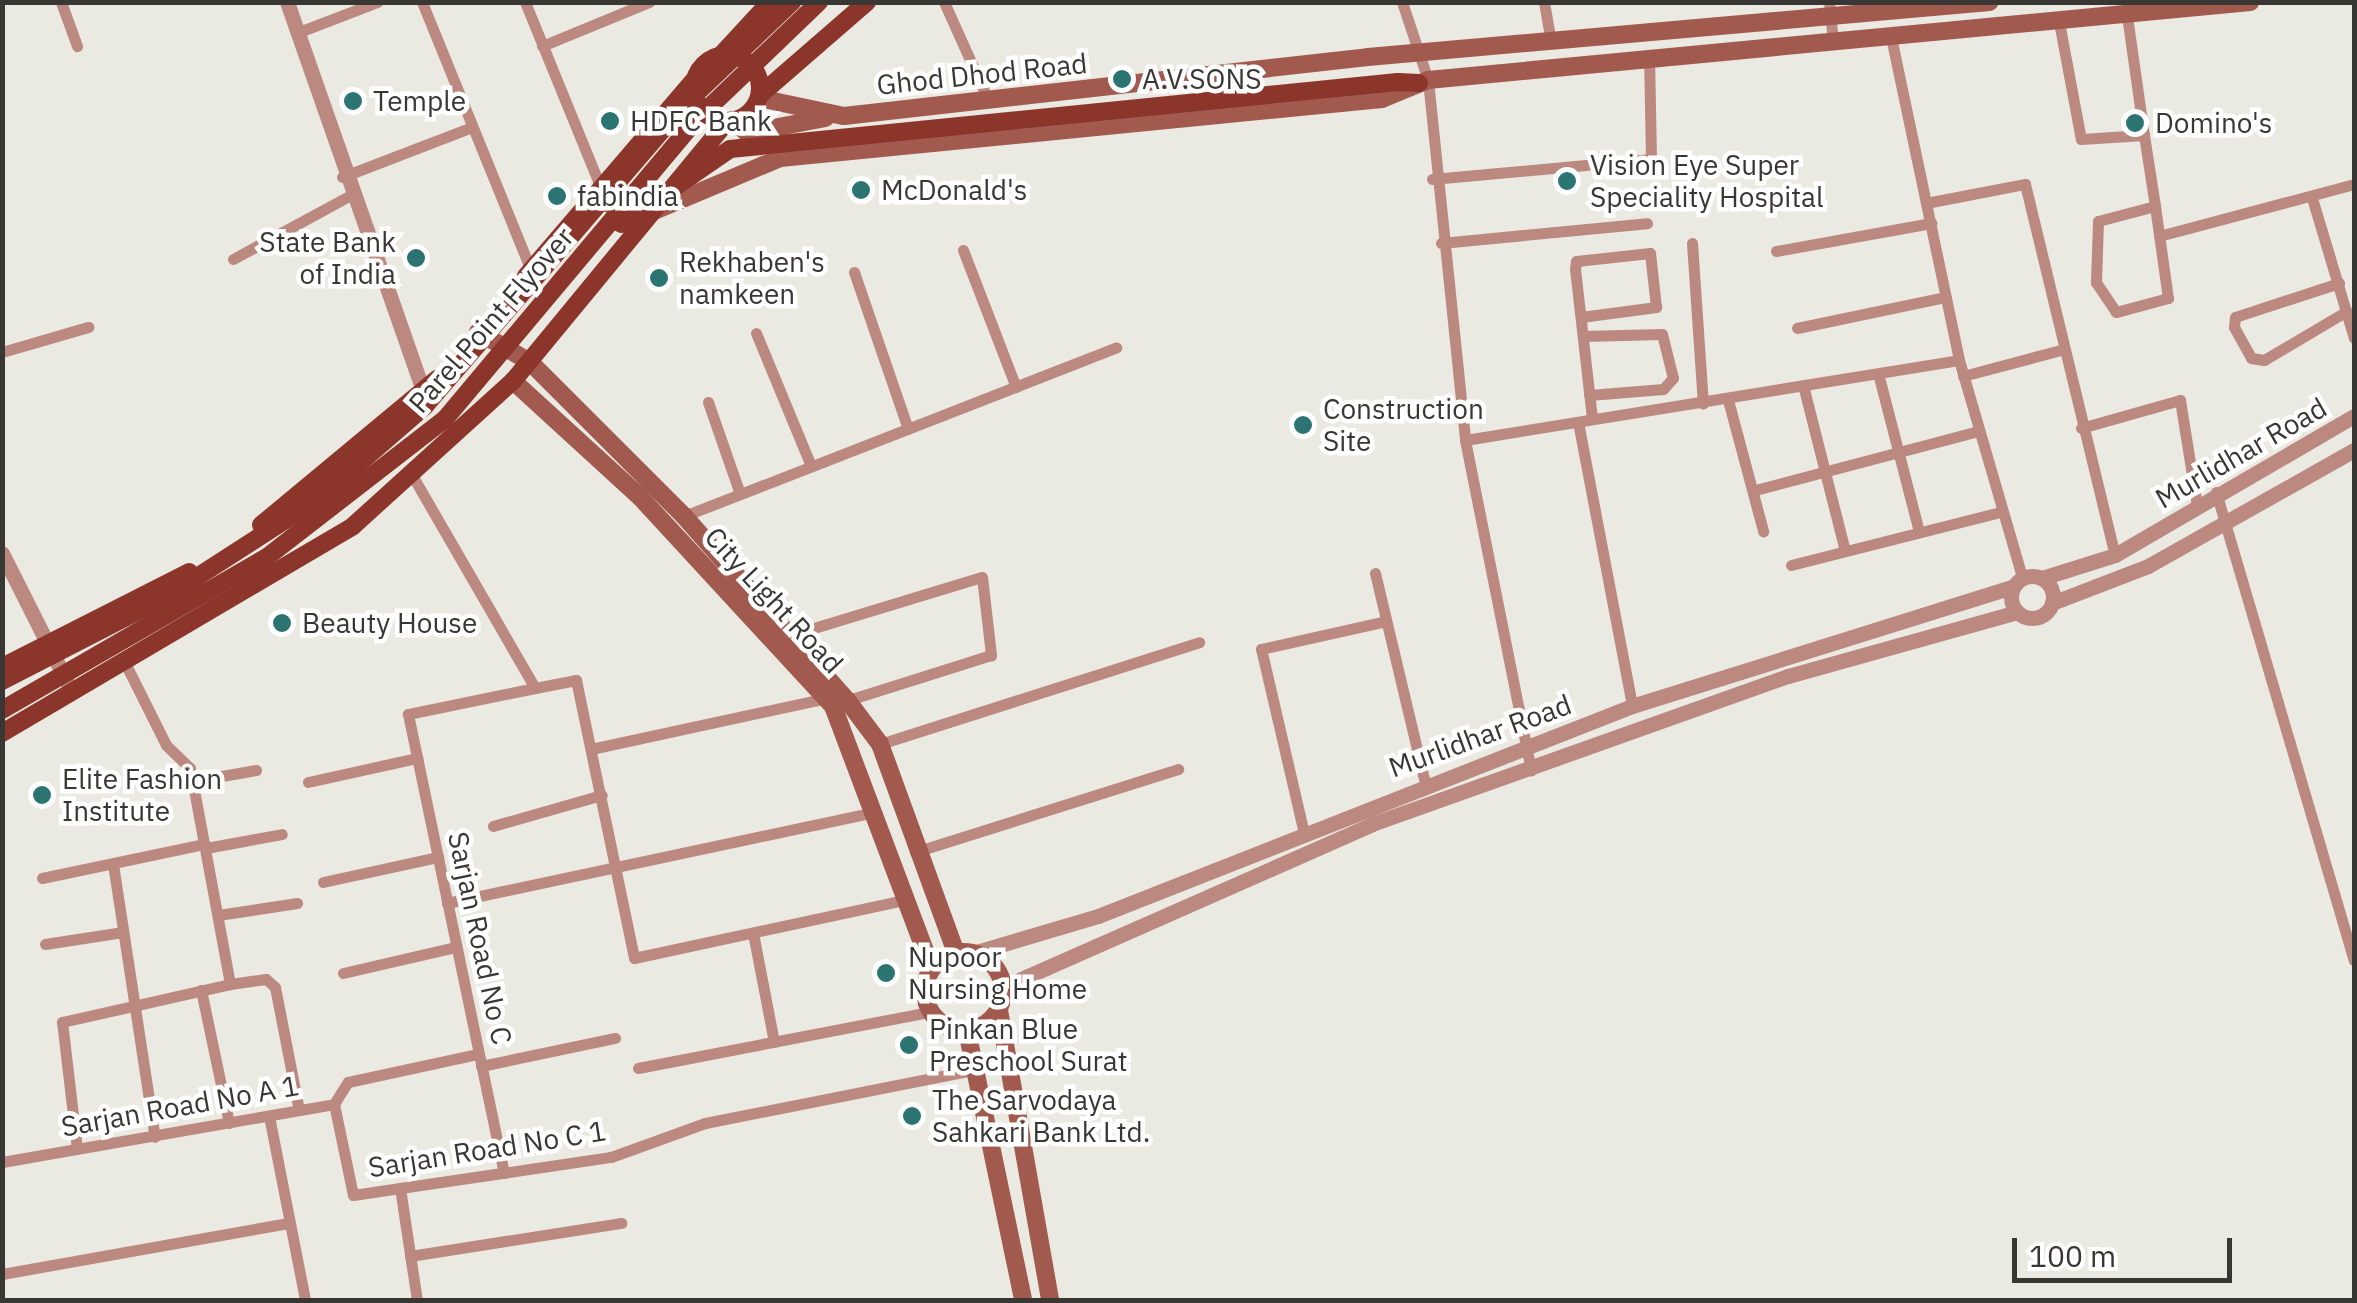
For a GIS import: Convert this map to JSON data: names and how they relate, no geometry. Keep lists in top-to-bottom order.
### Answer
{
  "streets": {
    "main road": ["Ghod Dhod Road", "Parel Point Flyover", "City Light Road"],
    "street": [
      "Murlidhar Road",
      "Sarjan Road No C",
      "Sarjan Road No A 1",
      "Sarjan Road No C 1"
    ]
  },
  "crossings": [
    ["Murlidhar Road", "City Light Road"],
    ["Sarjan Road No C", "Sarjan Road No C 1"],
    ["Sarjan Road No A 1", "Sarjan Road No C 1"]
  ],
  "places": [
    "A.V.SONS",
    "Temple",
    "HDFC Bank",
    "Domino's",
    "Vision Eye Super Speciality Hospital",
    "McDonald's",
    "fabindia",
    "State Bank of India",
    "Rekhaben's namkeen",
    "Construction Site",
    "Beauty House",
    "Elite Fashion Institute",
    "Nupoor Nursing Home",
    "Pinkan Blue Preschool Surat",
    "The Sarvodaya Sahkari Bank Ltd."
  ],
  "scale_bar": "100 m"
}
